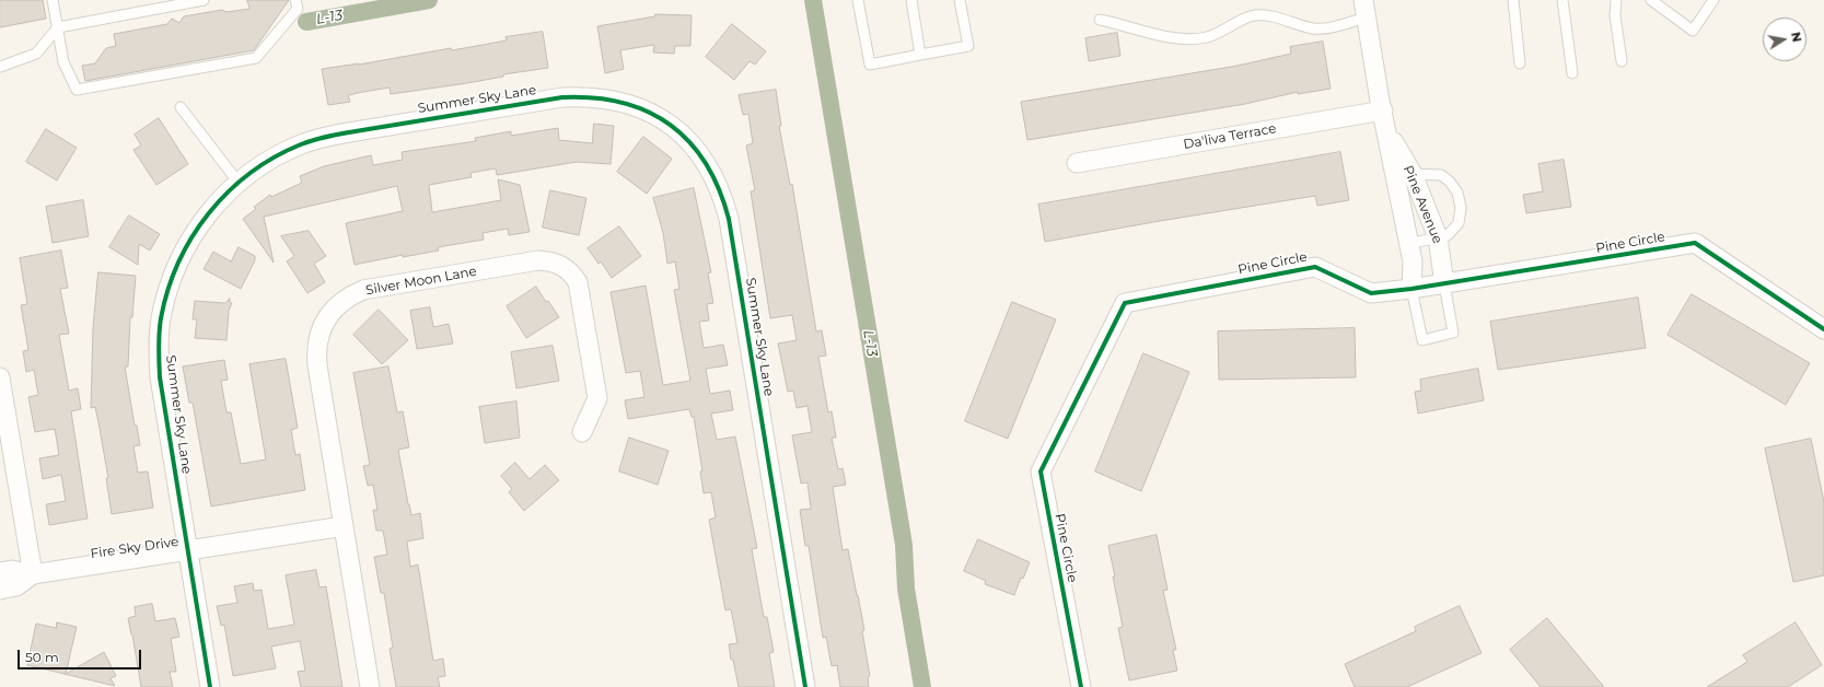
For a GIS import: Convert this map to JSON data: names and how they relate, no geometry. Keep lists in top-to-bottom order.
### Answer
{
  "streets": {
    "street": [
      "Summer Sky Lane",
      "Da'liva Terrace",
      "Pine Avenue",
      "Pine Circle",
      "Silver Moon Lane",
      "Fire Sky Drive"
    ]
  },
  "crossings": [
    ["Summer Sky Lane", "Fire Sky Drive"],
    ["Da'liva Terrace", "Pine Avenue"],
    ["Pine Avenue", "Pine Circle"],
    ["Silver Moon Lane", "Fire Sky Drive"]
  ],
  "water": ["L-13"],
  "scale_bar": "50 m",
  "north": "right"
}
